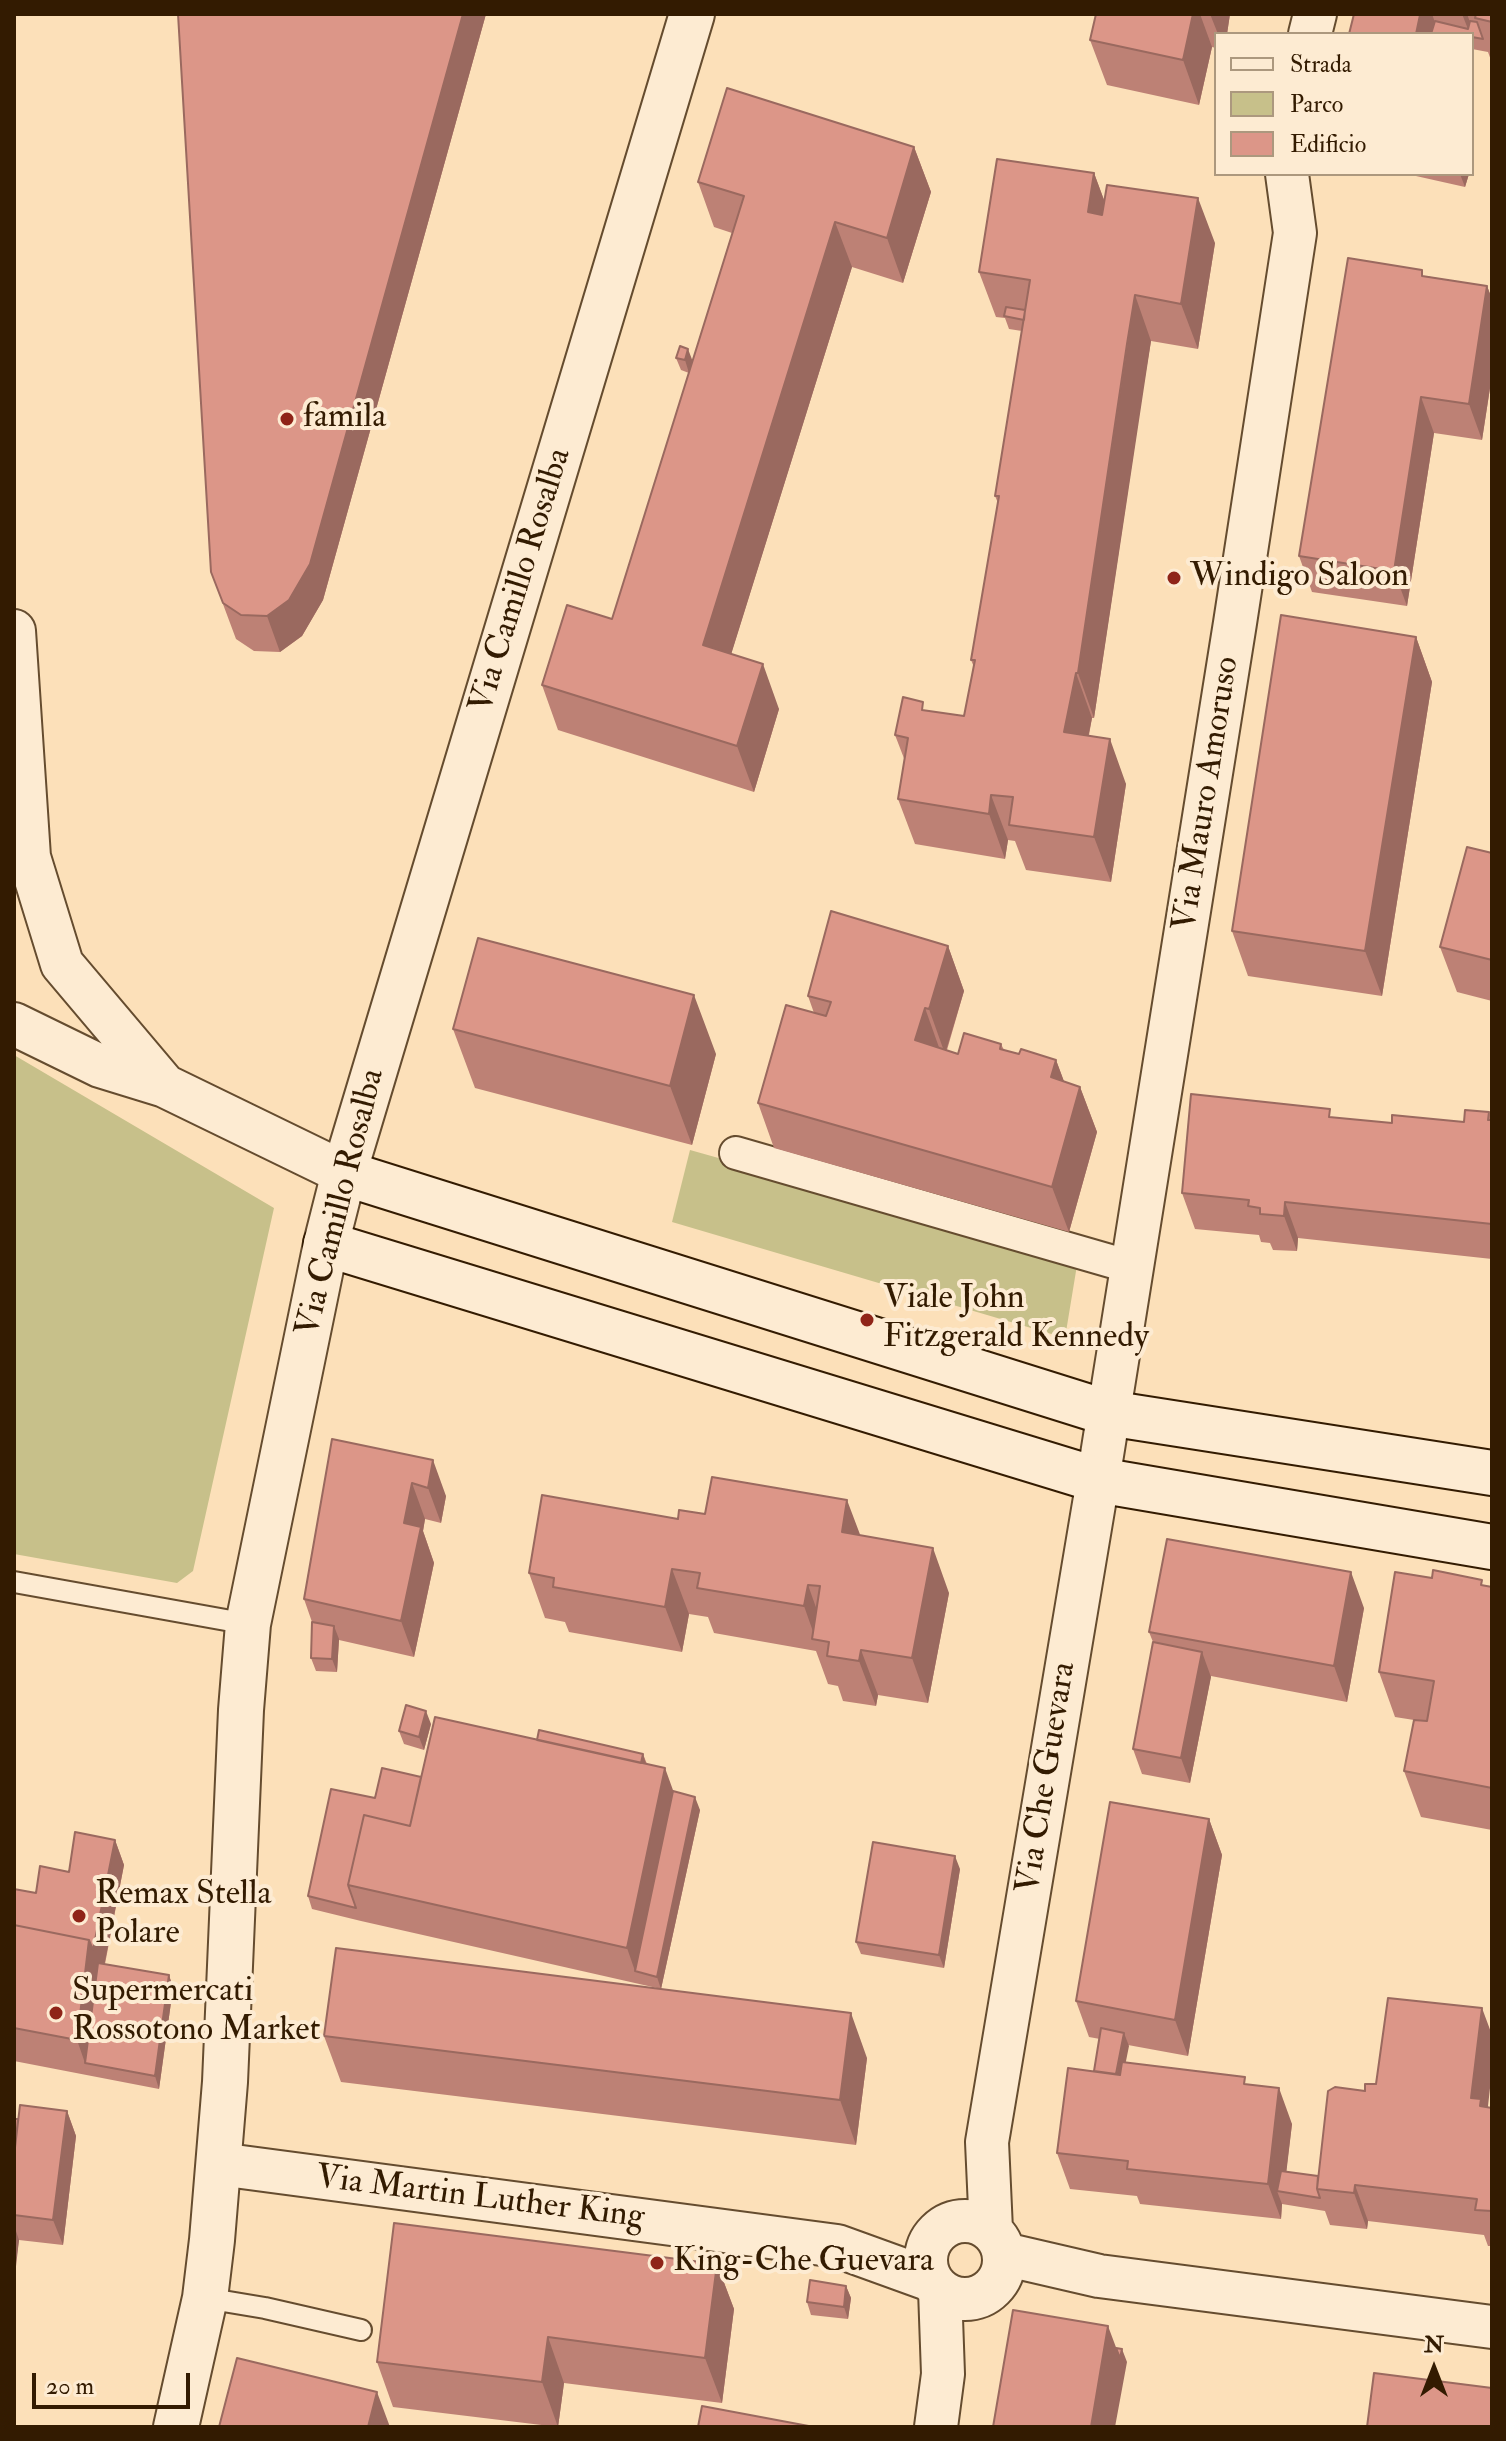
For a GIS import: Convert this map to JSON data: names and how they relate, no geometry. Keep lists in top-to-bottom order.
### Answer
{
  "streets": {
    "street": [
      "Via Camillo Rosalba",
      "Via Mauro Amoruso",
      "Via Che Guevara",
      "Via Martin Luther King"
    ]
  },
  "crossings": [
    ["Via Camillo Rosalba", "Via Martin Luther King"],
    ["Via Mauro Amoruso", "Via Che Guevara"],
    ["Via Che Guevara", "Via Martin Luther King"]
  ],
  "places": [
    "famila",
    "Windigo Saloon",
    "Viale John Fitzgerald Kennedy",
    "Remax Stella Polare",
    "Supermercati Rossotono Market",
    "King-Che Guevara"
  ],
  "legend": ["Strada", "Parco", "Edificio"],
  "scale_bar": "20 m",
  "north": "top"
}
